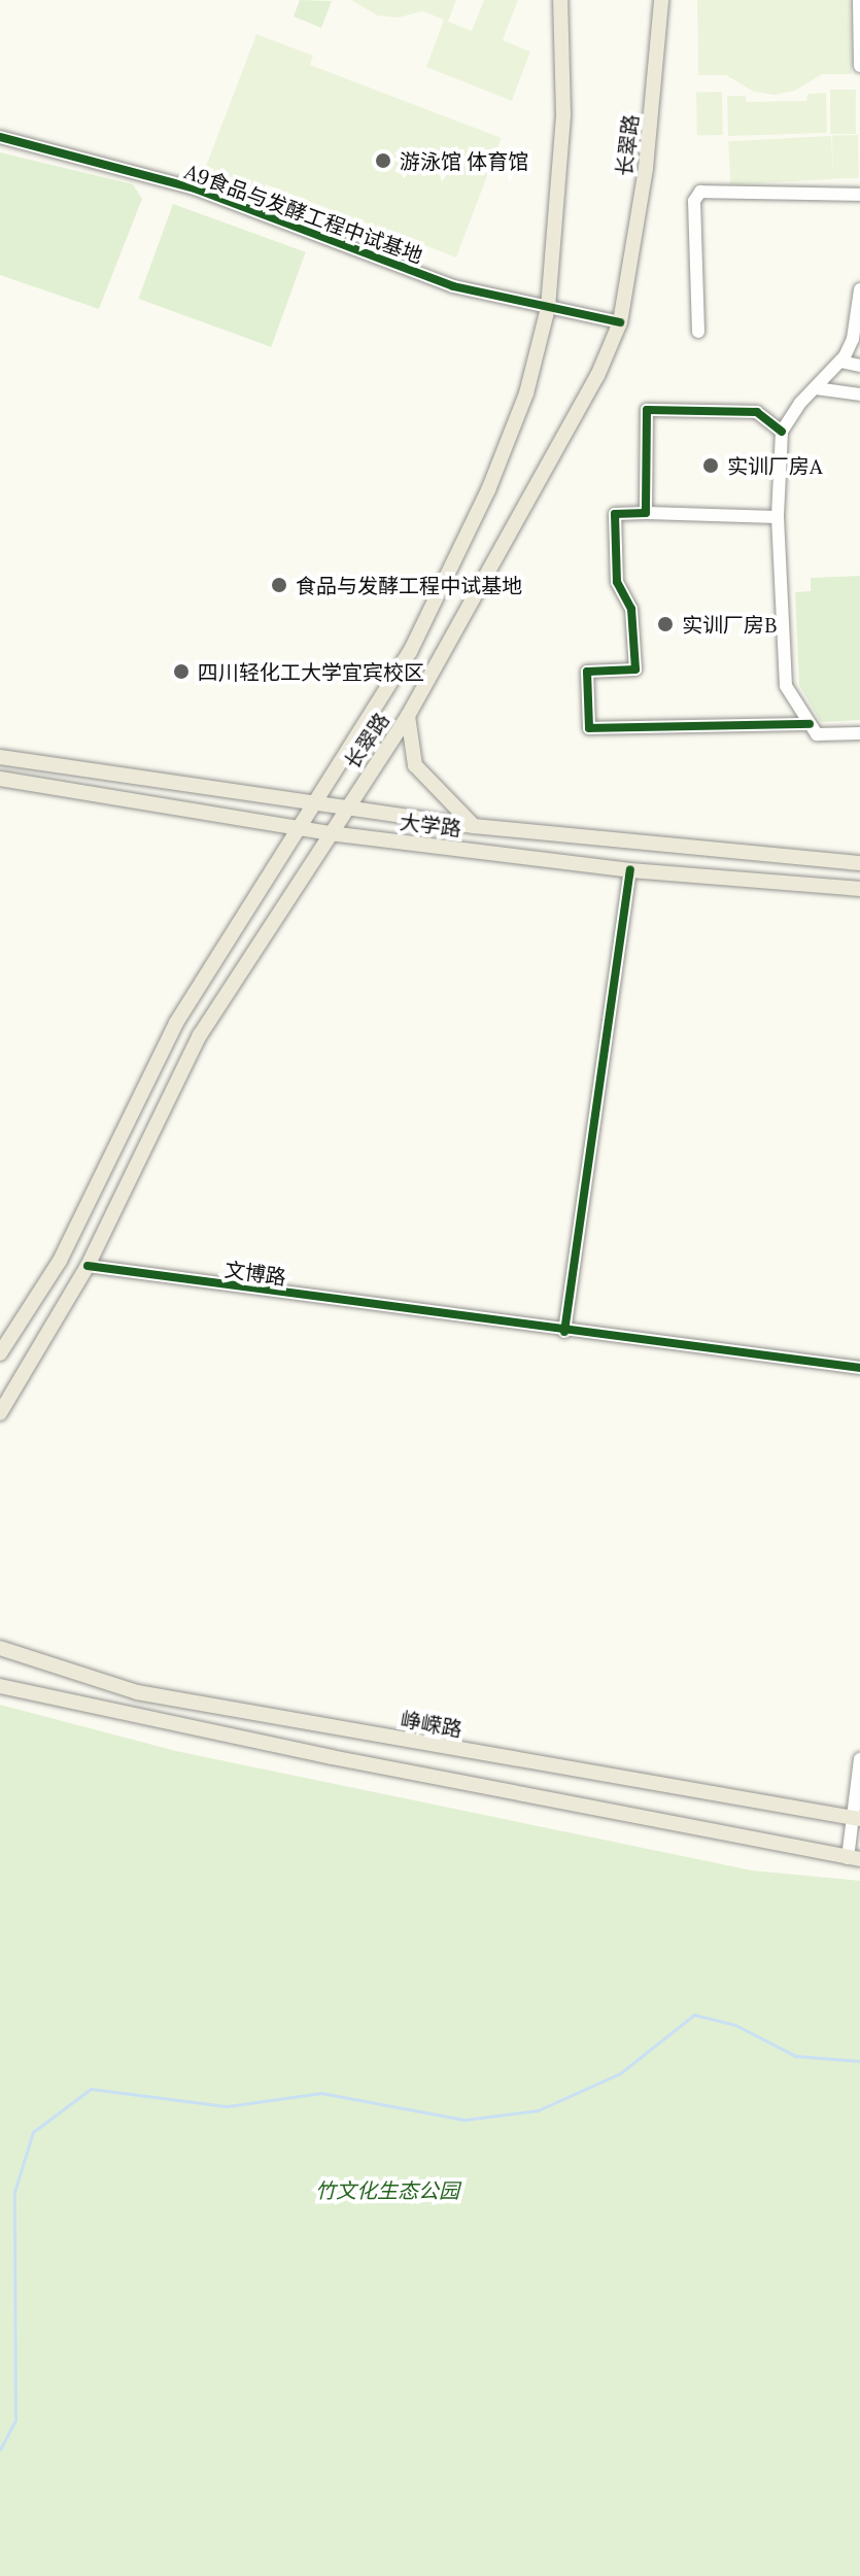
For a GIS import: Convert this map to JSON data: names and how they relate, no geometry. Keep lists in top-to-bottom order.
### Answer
{
  "streets": {
    "main road": ["长翠路", "大学路", "峥嵘路"],
    "street": ["A9食品与发酵工程中试基地", "文博路"]
  },
  "crossings": [
    ["长翠路", "A9食品与发酵工程中试基地"],
    ["长翠路", "大学路"],
    ["长翠路", "文博路"]
  ],
  "parks": ["竹文化生态公园"],
  "places": [
    "游泳馆 体育馆",
    "实训厂房A",
    "食品与发酵工程中试基地",
    "实训厂房B",
    "四川轻化工大学宜宾校区"
  ]
}
